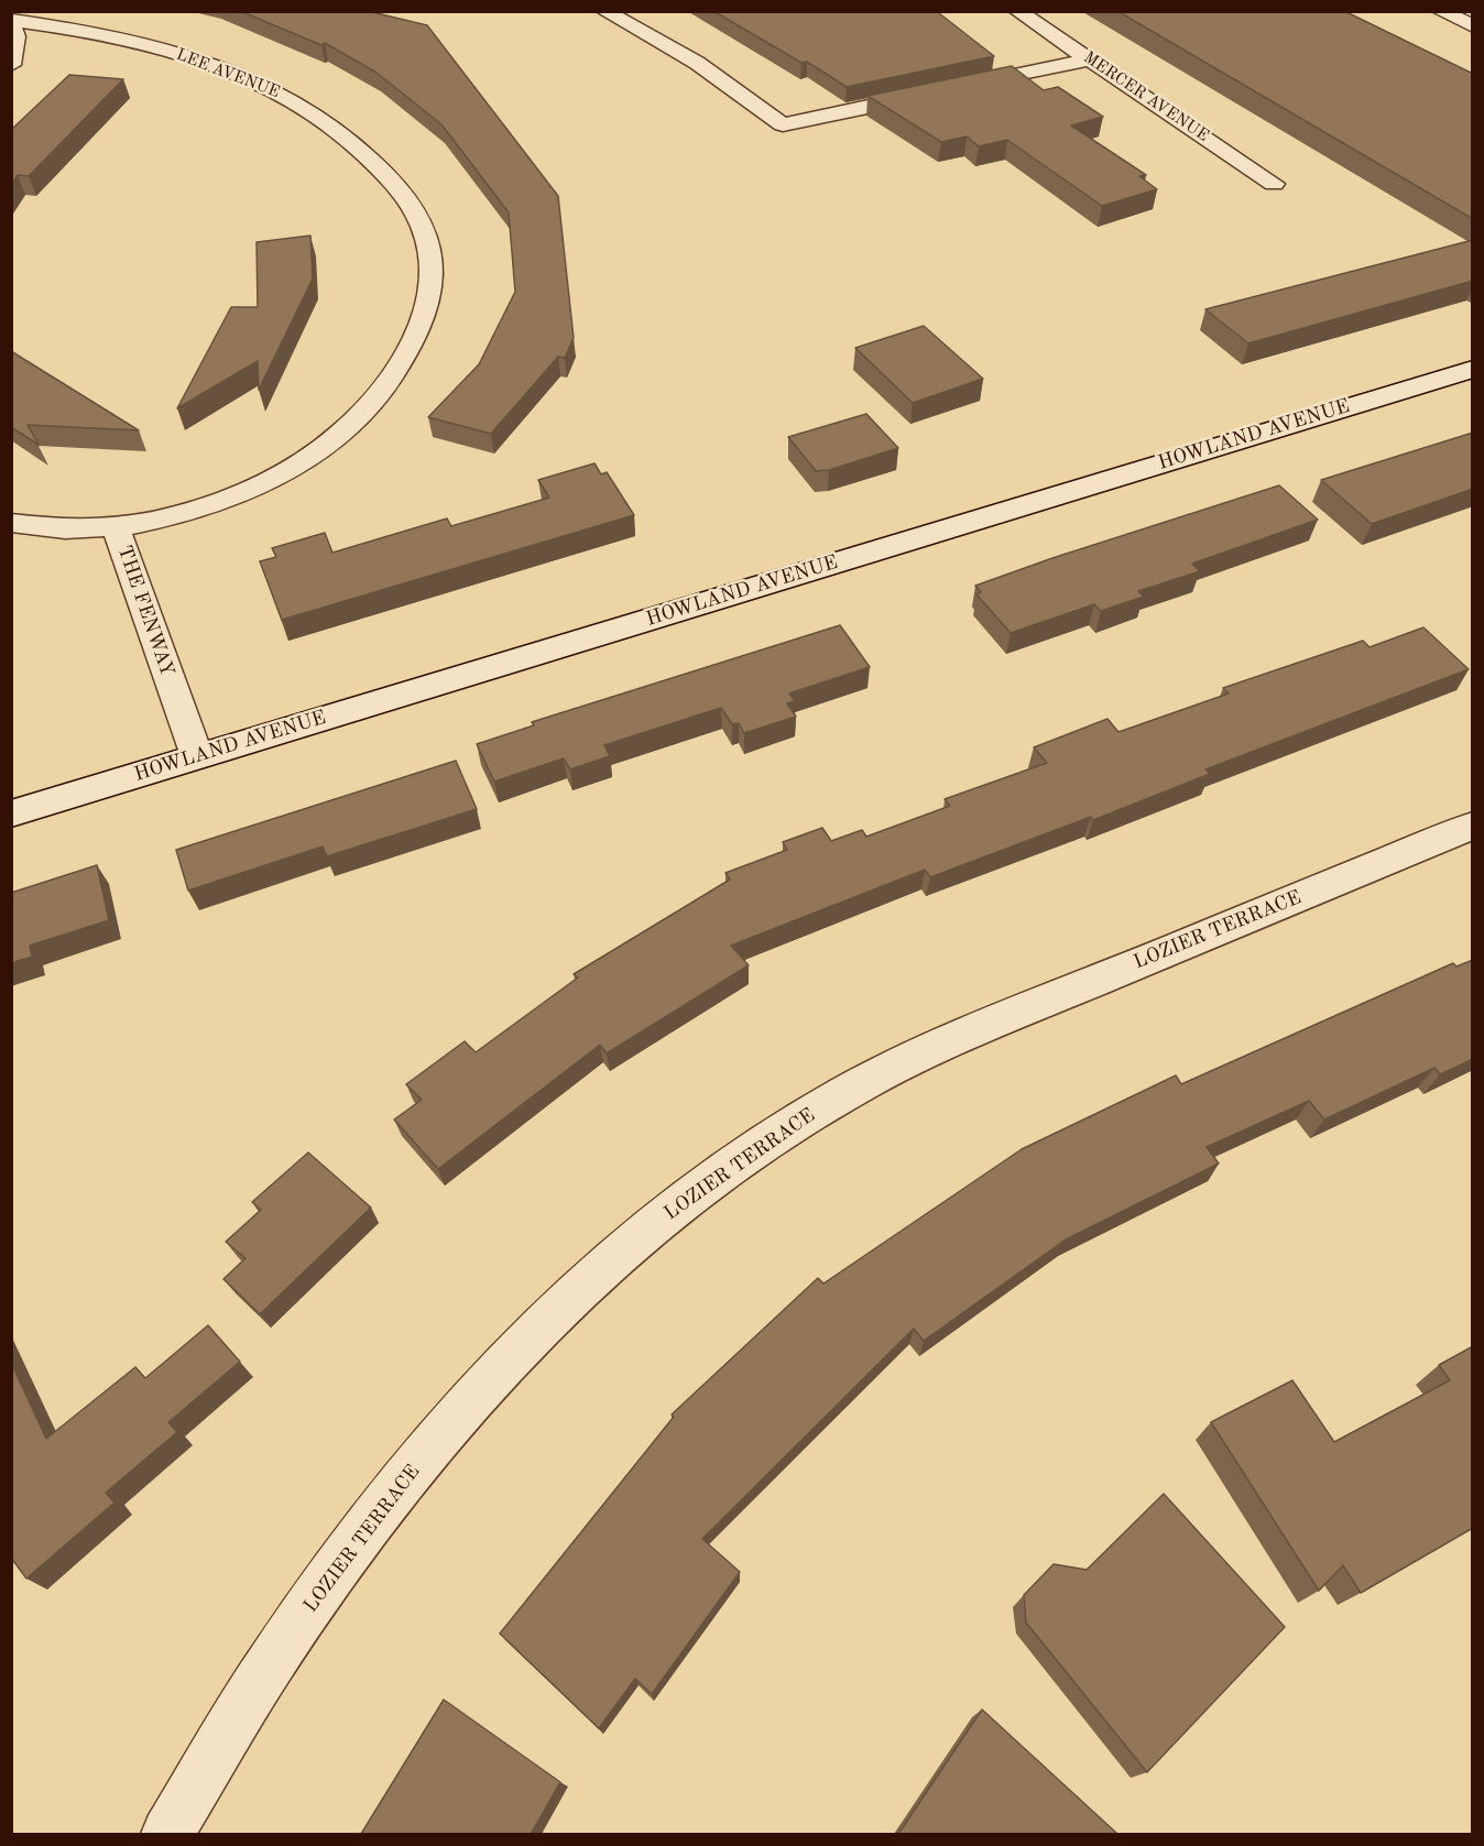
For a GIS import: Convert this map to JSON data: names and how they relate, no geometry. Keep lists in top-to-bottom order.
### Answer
{
  "streets": {
    "street": [
      "LEE AVENUE",
      "MERCER AVENUE",
      "HOWLAND AVENUE",
      "THE FENWAY",
      "LOZIER TERRACE"
    ]
  },
  "crossings": [
    ["LEE AVENUE", "THE FENWAY"],
    ["HOWLAND AVENUE", "THE FENWAY"]
  ]
}
